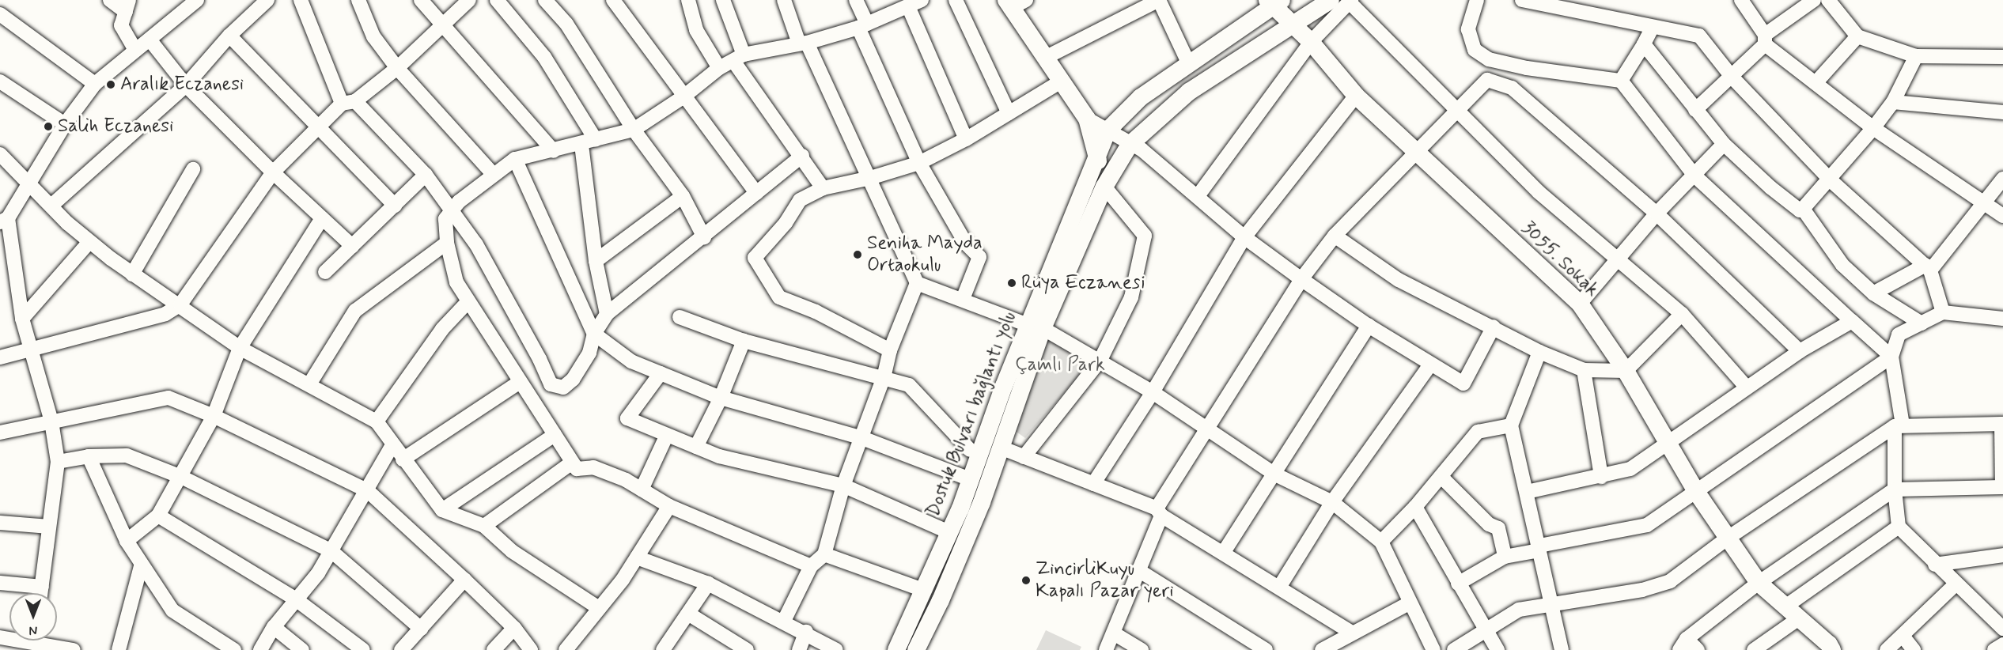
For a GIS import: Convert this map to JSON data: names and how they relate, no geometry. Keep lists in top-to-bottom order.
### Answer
{
  "streets": {
    "main road": ["3055. Sokak", "Dostuk Bulvarı bağlantı yolu"]
  },
  "crossings": [
    ["3055. Sokak", "Dostuk Bulvarı bağlantı yolu"]
  ],
  "parks": ["Çamlı Park"],
  "places": [
    "Aralık Eczanesi",
    "Salih Eczanesi",
    "Seniha Mayda Ortaokulu",
    "Rüya Eczanesi",
    "ZincirliKuyu Kapalı Pazar yeri"
  ],
  "north": "bottom"
}
